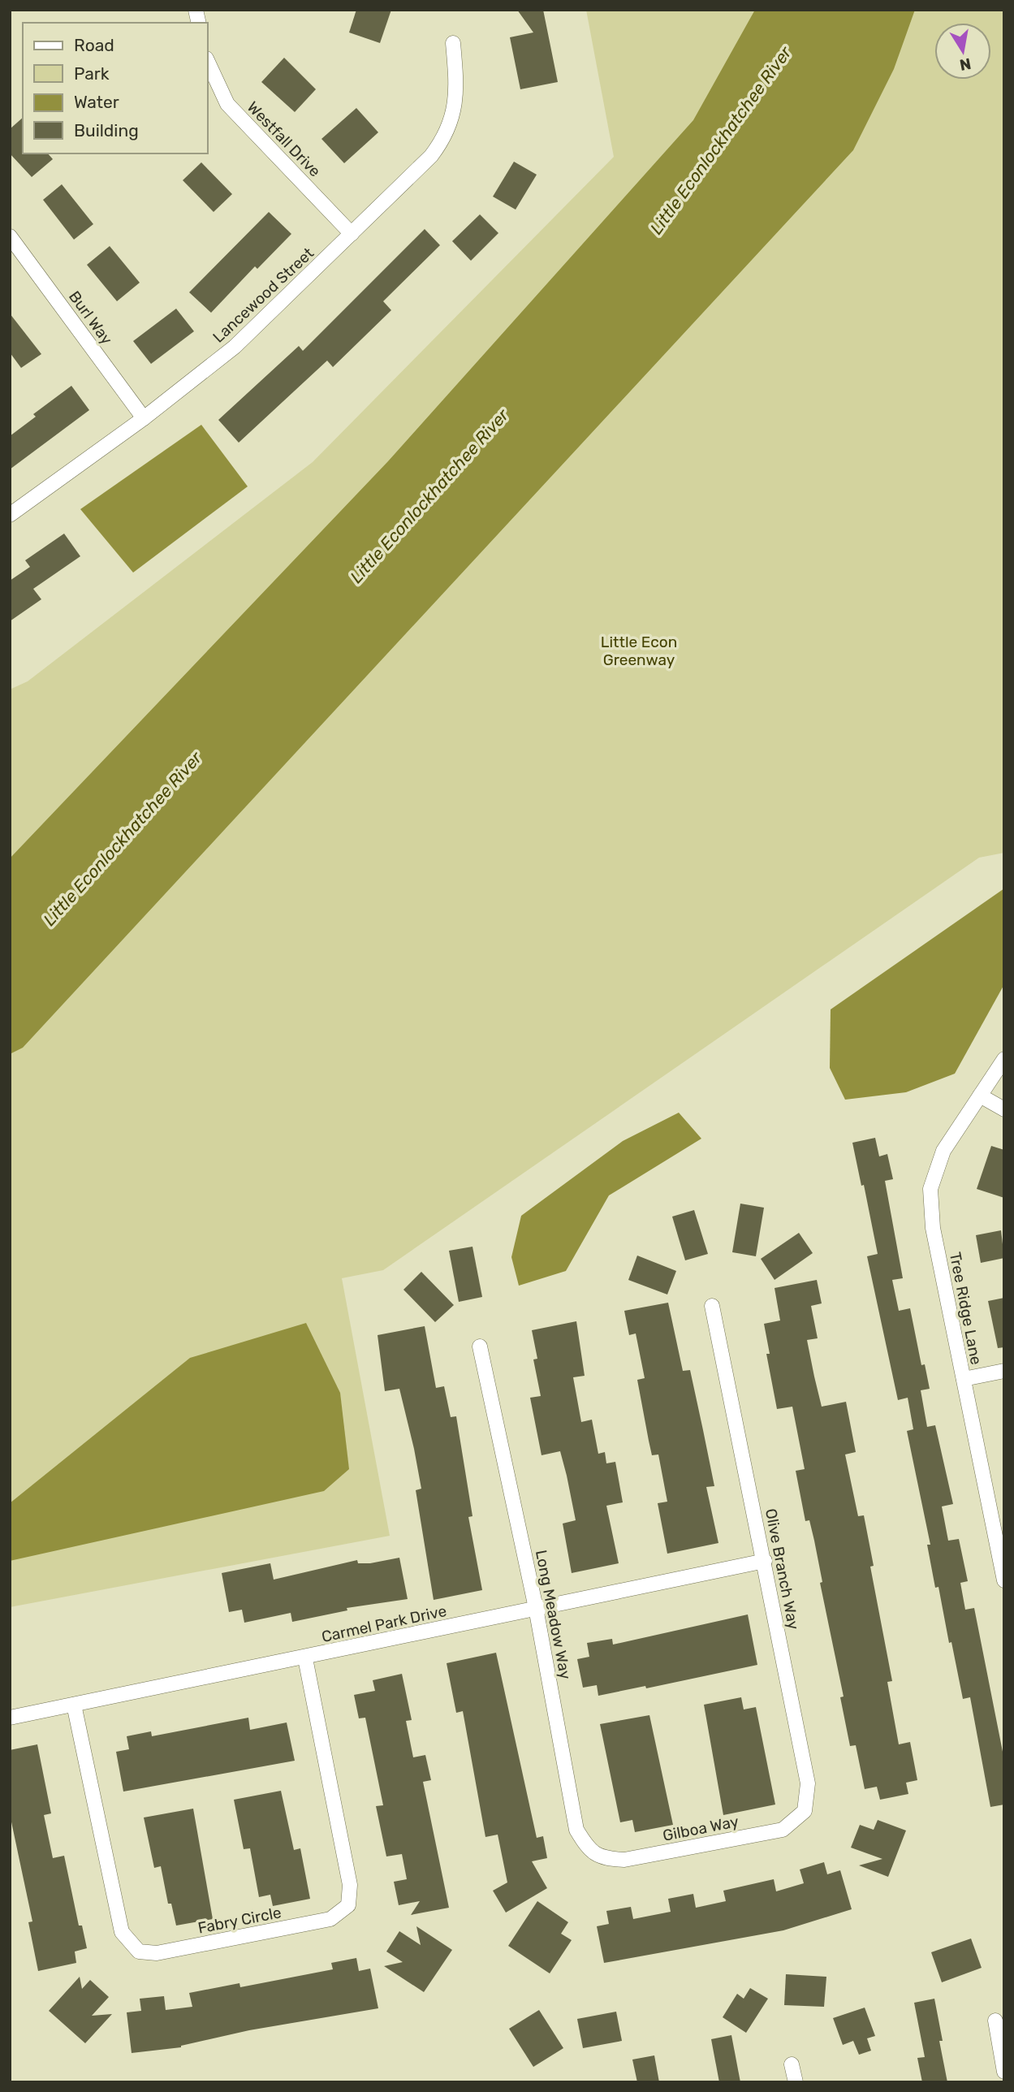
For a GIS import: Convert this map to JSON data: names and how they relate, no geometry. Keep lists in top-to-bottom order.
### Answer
{
  "streets": {
    "street": [
      "Westfall Drive",
      "Lancewood Street",
      "Burl Way",
      "Tree Ridge Lane",
      "Olive Branch Way",
      "Long Meadow Way",
      "Carmel Park Drive",
      "Gilboa Way",
      "Fabry Circle"
    ]
  },
  "crossings": [
    ["Westfall Drive", "Lancewood Street"],
    ["Lancewood Street", "Burl Way"],
    ["Olive Branch Way", "Carmel Park Drive"],
    ["Olive Branch Way", "Gilboa Way"],
    ["Long Meadow Way", "Carmel Park Drive"],
    ["Long Meadow Way", "Gilboa Way"],
    ["Carmel Park Drive", "Fabry Circle"]
  ],
  "water": ["Little Econlockhatchee River"],
  "parks": ["Little Econ Greenway"],
  "legend": [
    "Road",
    "Park",
    "Water",
    "Building"
  ],
  "north": "bottom"
}
